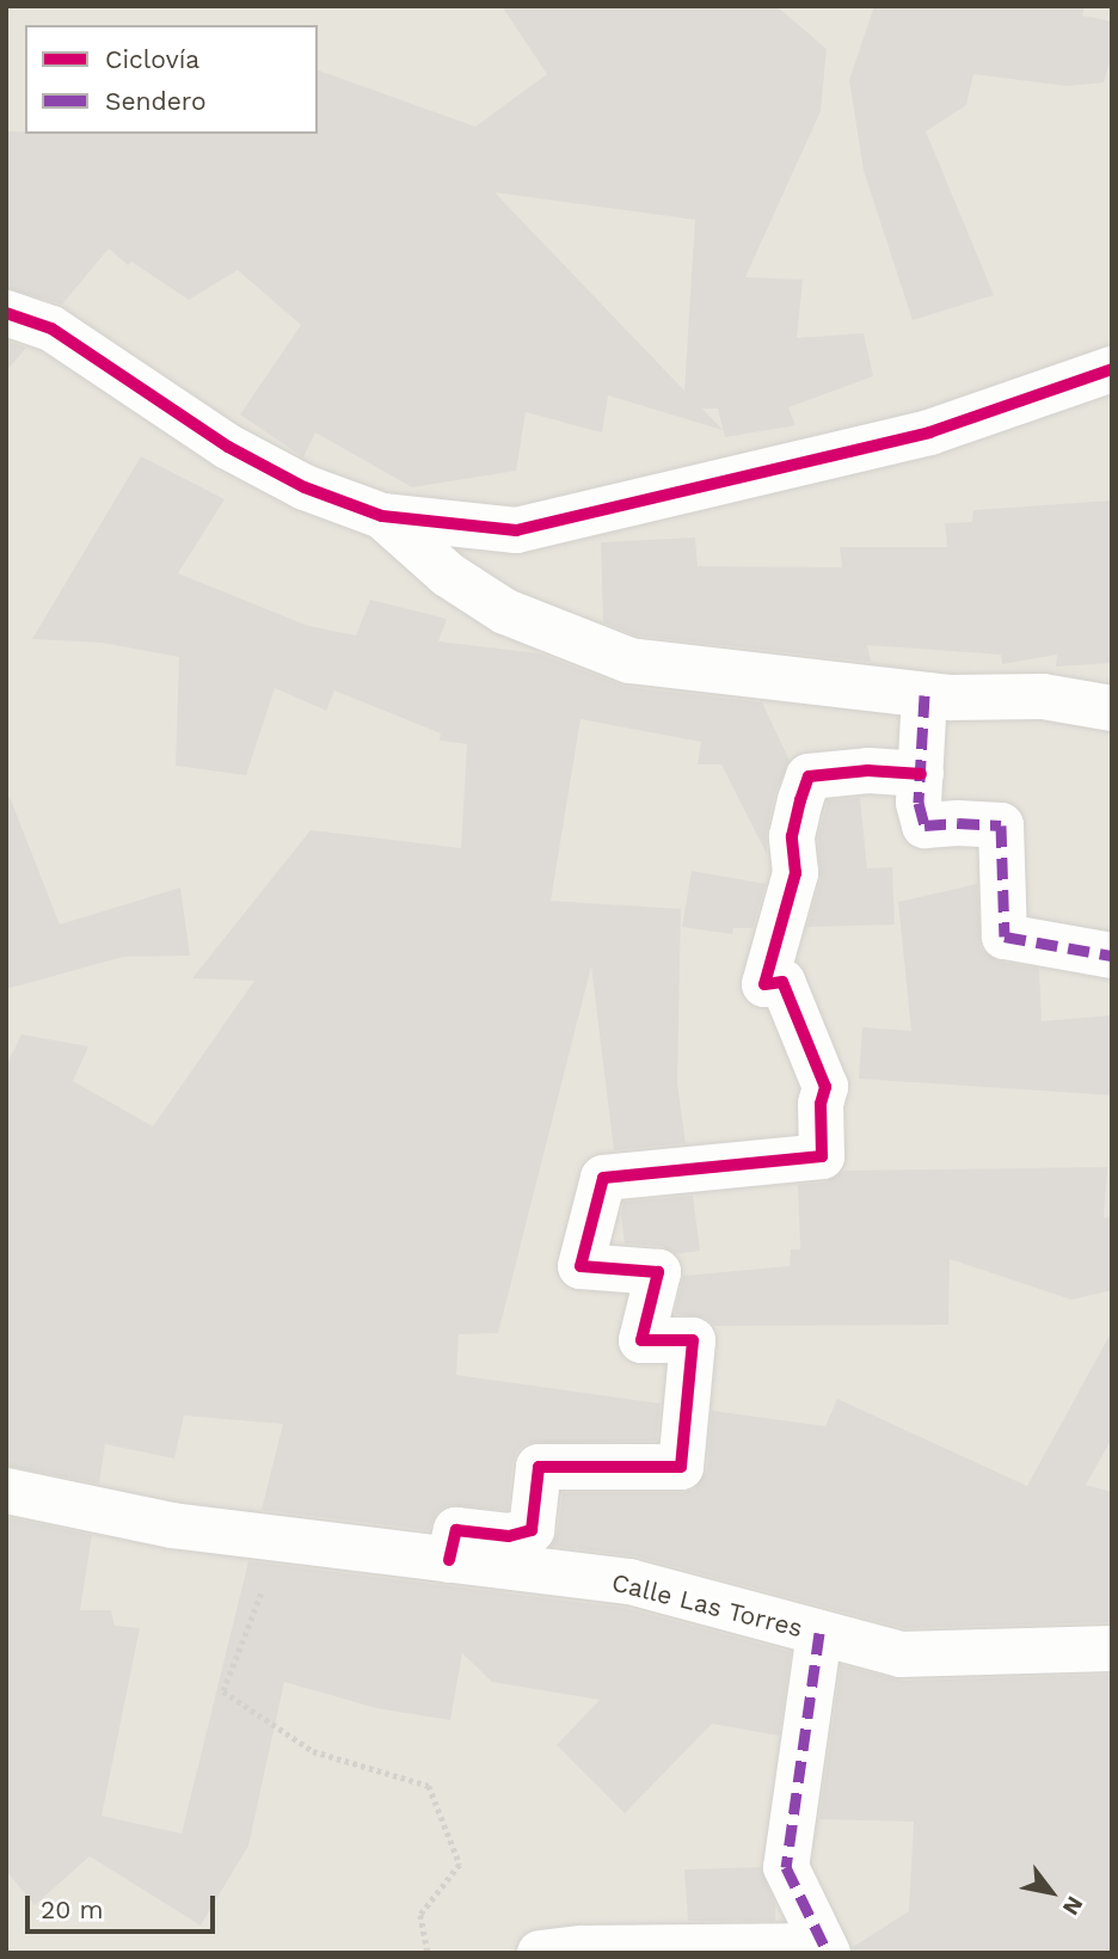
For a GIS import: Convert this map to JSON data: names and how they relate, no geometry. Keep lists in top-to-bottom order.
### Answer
{
  "streets": {
    "street": ["Calle Las Torres"]
  },
  "legend": ["Ciclovía", "Sendero"],
  "scale_bar": "20 m",
  "north": "bottom right"
}
